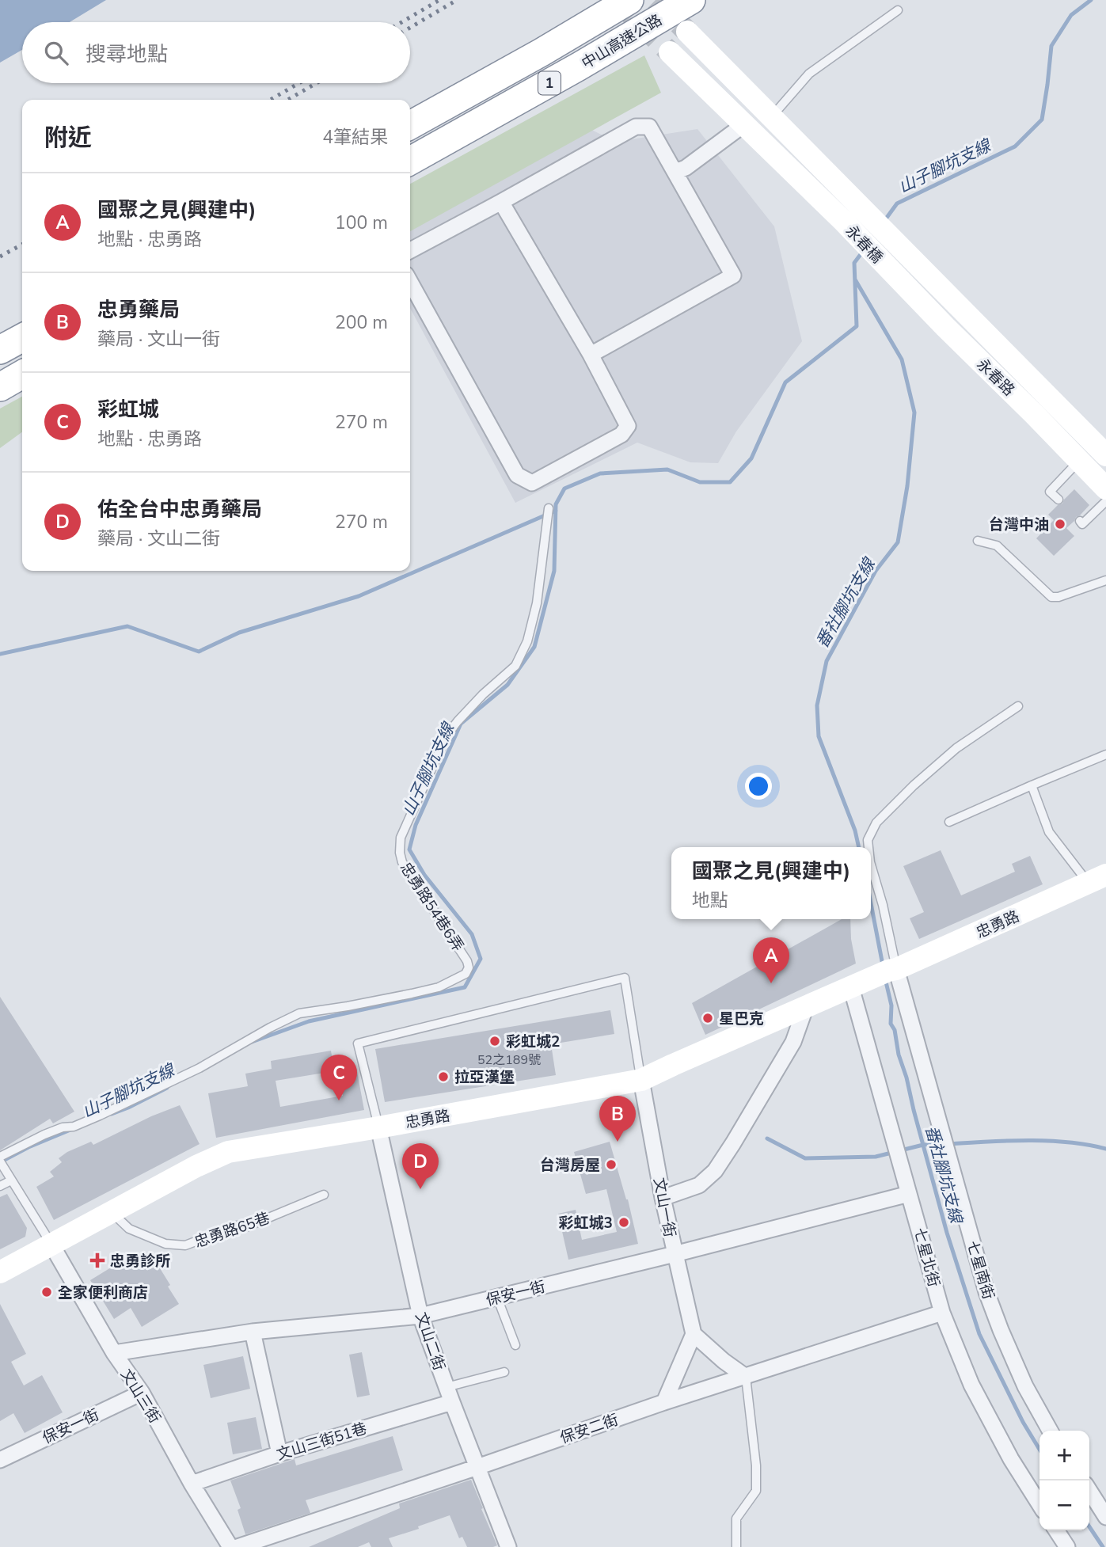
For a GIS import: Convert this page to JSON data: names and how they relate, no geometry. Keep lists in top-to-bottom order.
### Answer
{
  "streets": {
    "highway": ["中山高速公路", "1"],
    "street": [
      "永春橋",
      "永春路",
      "忠勇路",
      "文山一街",
      "七星北街",
      "七星南街",
      "保安一街",
      "文山二街",
      "文山三街",
      "保安二街",
      "文山三街51巷"
    ],
    "lane": ["忠勇路54巷6弄", "忠勇路65巷"]
  },
  "crossings": [
    ["永春橋", "永春路"],
    ["忠勇路", "文山一街"],
    ["忠勇路", "忠勇路65巷"],
    ["忠勇路", "七星北街"],
    ["忠勇路", "七星南街"],
    ["忠勇路", "文山二街"],
    ["忠勇路", "文山三街"],
    ["文山一街", "保安一街"],
    ["七星北街", "保安一街"],
    ["七星北街", "保安二街"],
    ["保安一街", "文山二街"],
    ["保安一街", "文山三街"],
    ["文山二街", "保安二街"],
    ["文山二街", "文山三街51巷"],
    ["文山三街", "文山三街51巷"]
  ],
  "water": ["山子腳坑支線", "番社腳坑支線"],
  "places": {
    "other": [
      "台灣中油",
      "星巴克",
      "彩虹城2",
      "拉亞漢堡",
      "台灣房屋",
      "彩虹城3",
      "全家便利商店"
    ],
    "health": ["忠勇診所"]
  },
  "house_numbers": ["52之189號"],
  "page": {
    "search": "搜尋地點",
    "heading": ["附近", "4筆結果"],
    "list": [
      {
        "mark": "A",
        "name": "國聚之見(興建中)",
        "note": "地點 · 忠勇路",
        "value": "100 m"
      },
      {
        "mark": "B",
        "name": "忠勇藥局",
        "note": "藥局 · 文山一街",
        "value": "200 m"
      },
      {
        "mark": "C",
        "name": "彩虹城",
        "note": "地點 · 忠勇路",
        "value": "270 m"
      },
      {
        "mark": "D",
        "name": "佑全台中忠勇藥局",
        "note": "藥局 · 文山二街",
        "value": "270 m"
      }
    ],
    "popup": ["國聚之見(興建中)", "地點"],
    "pins": [
      "A",
      "C",
      "B",
      "D"
    ],
    "map_buttons": ["+", "−"]
  }
}
